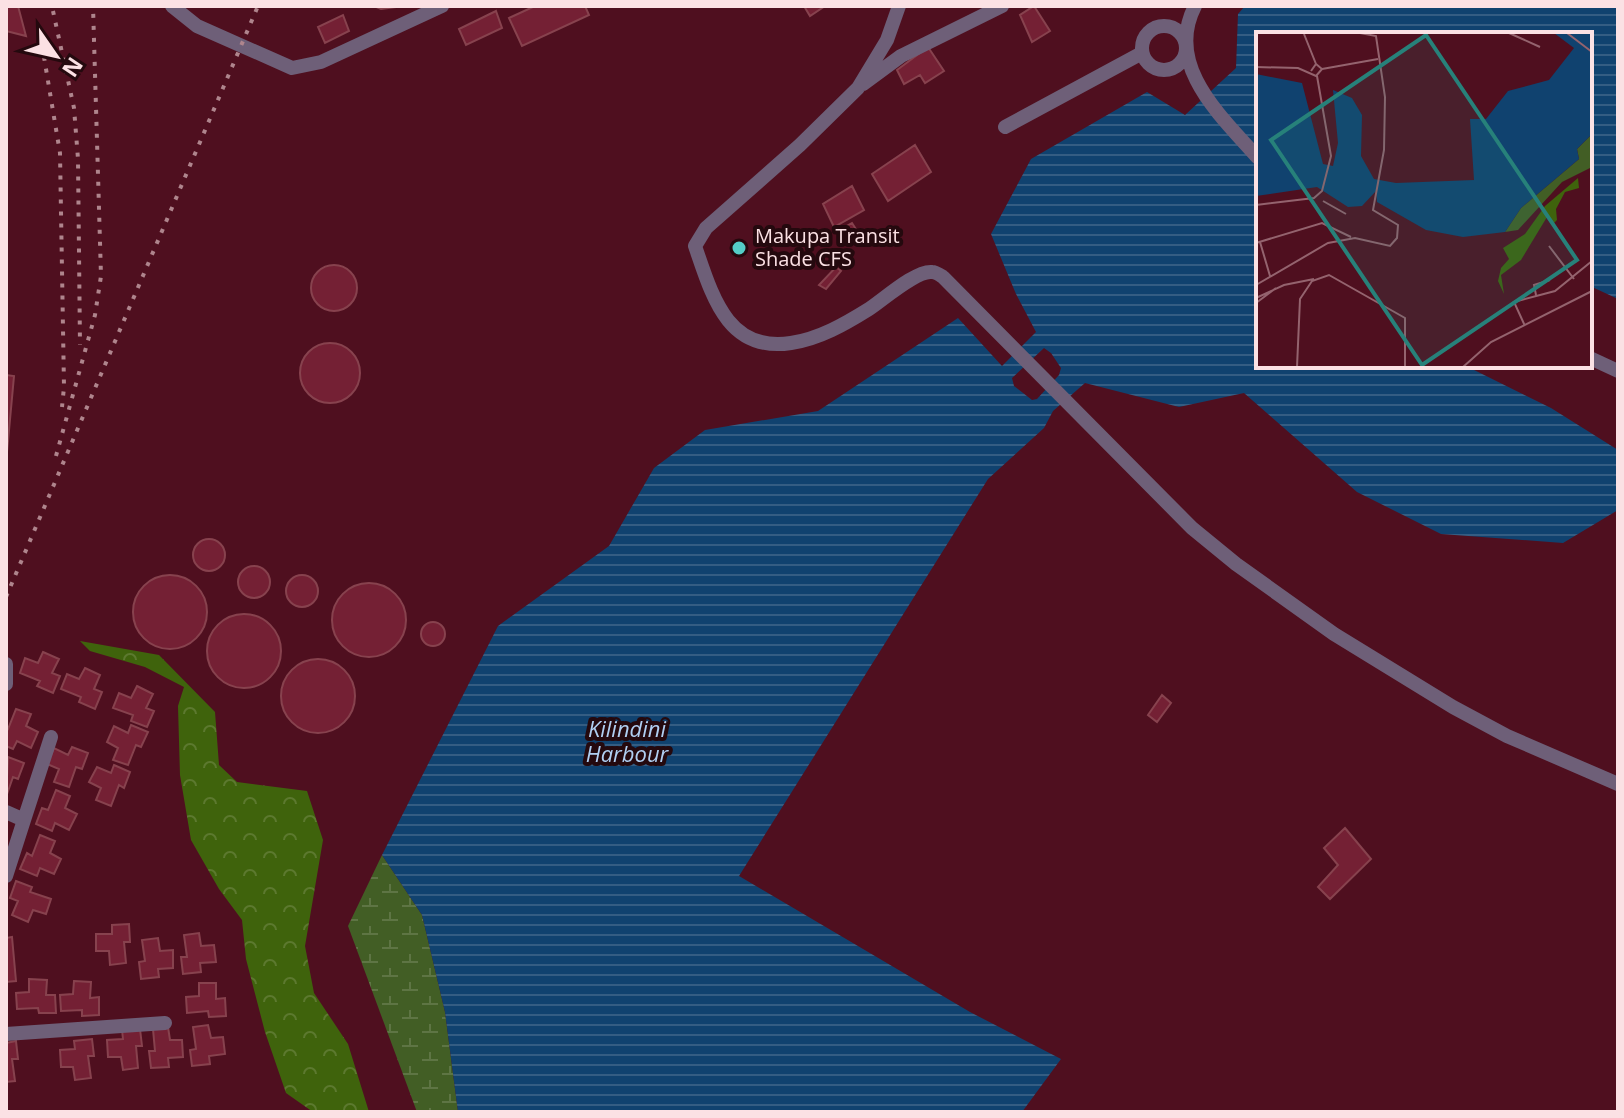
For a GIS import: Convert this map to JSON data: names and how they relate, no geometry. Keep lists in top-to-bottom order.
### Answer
{
  "water": ["Kilindini Harbour"],
  "places": ["Makupa Transit Shade CFS"],
  "north": "bottom right"
}
